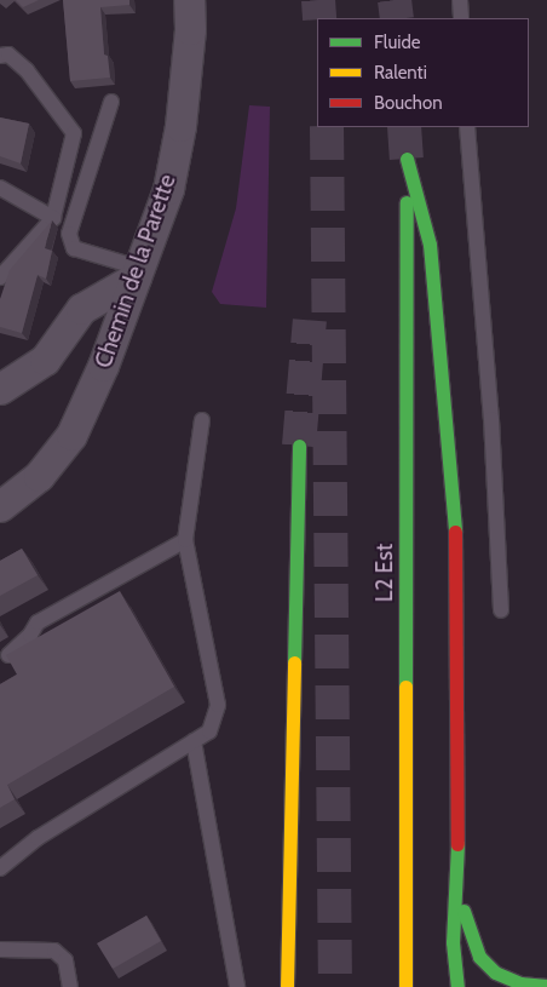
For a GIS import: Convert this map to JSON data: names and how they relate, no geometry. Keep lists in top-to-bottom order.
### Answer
{
  "streets": {
    "highway": ["L2 Est"],
    "street": ["Chemin de la Parette"]
  },
  "legend": ["Fluide", "Ralenti", "Bouchon"]
}
